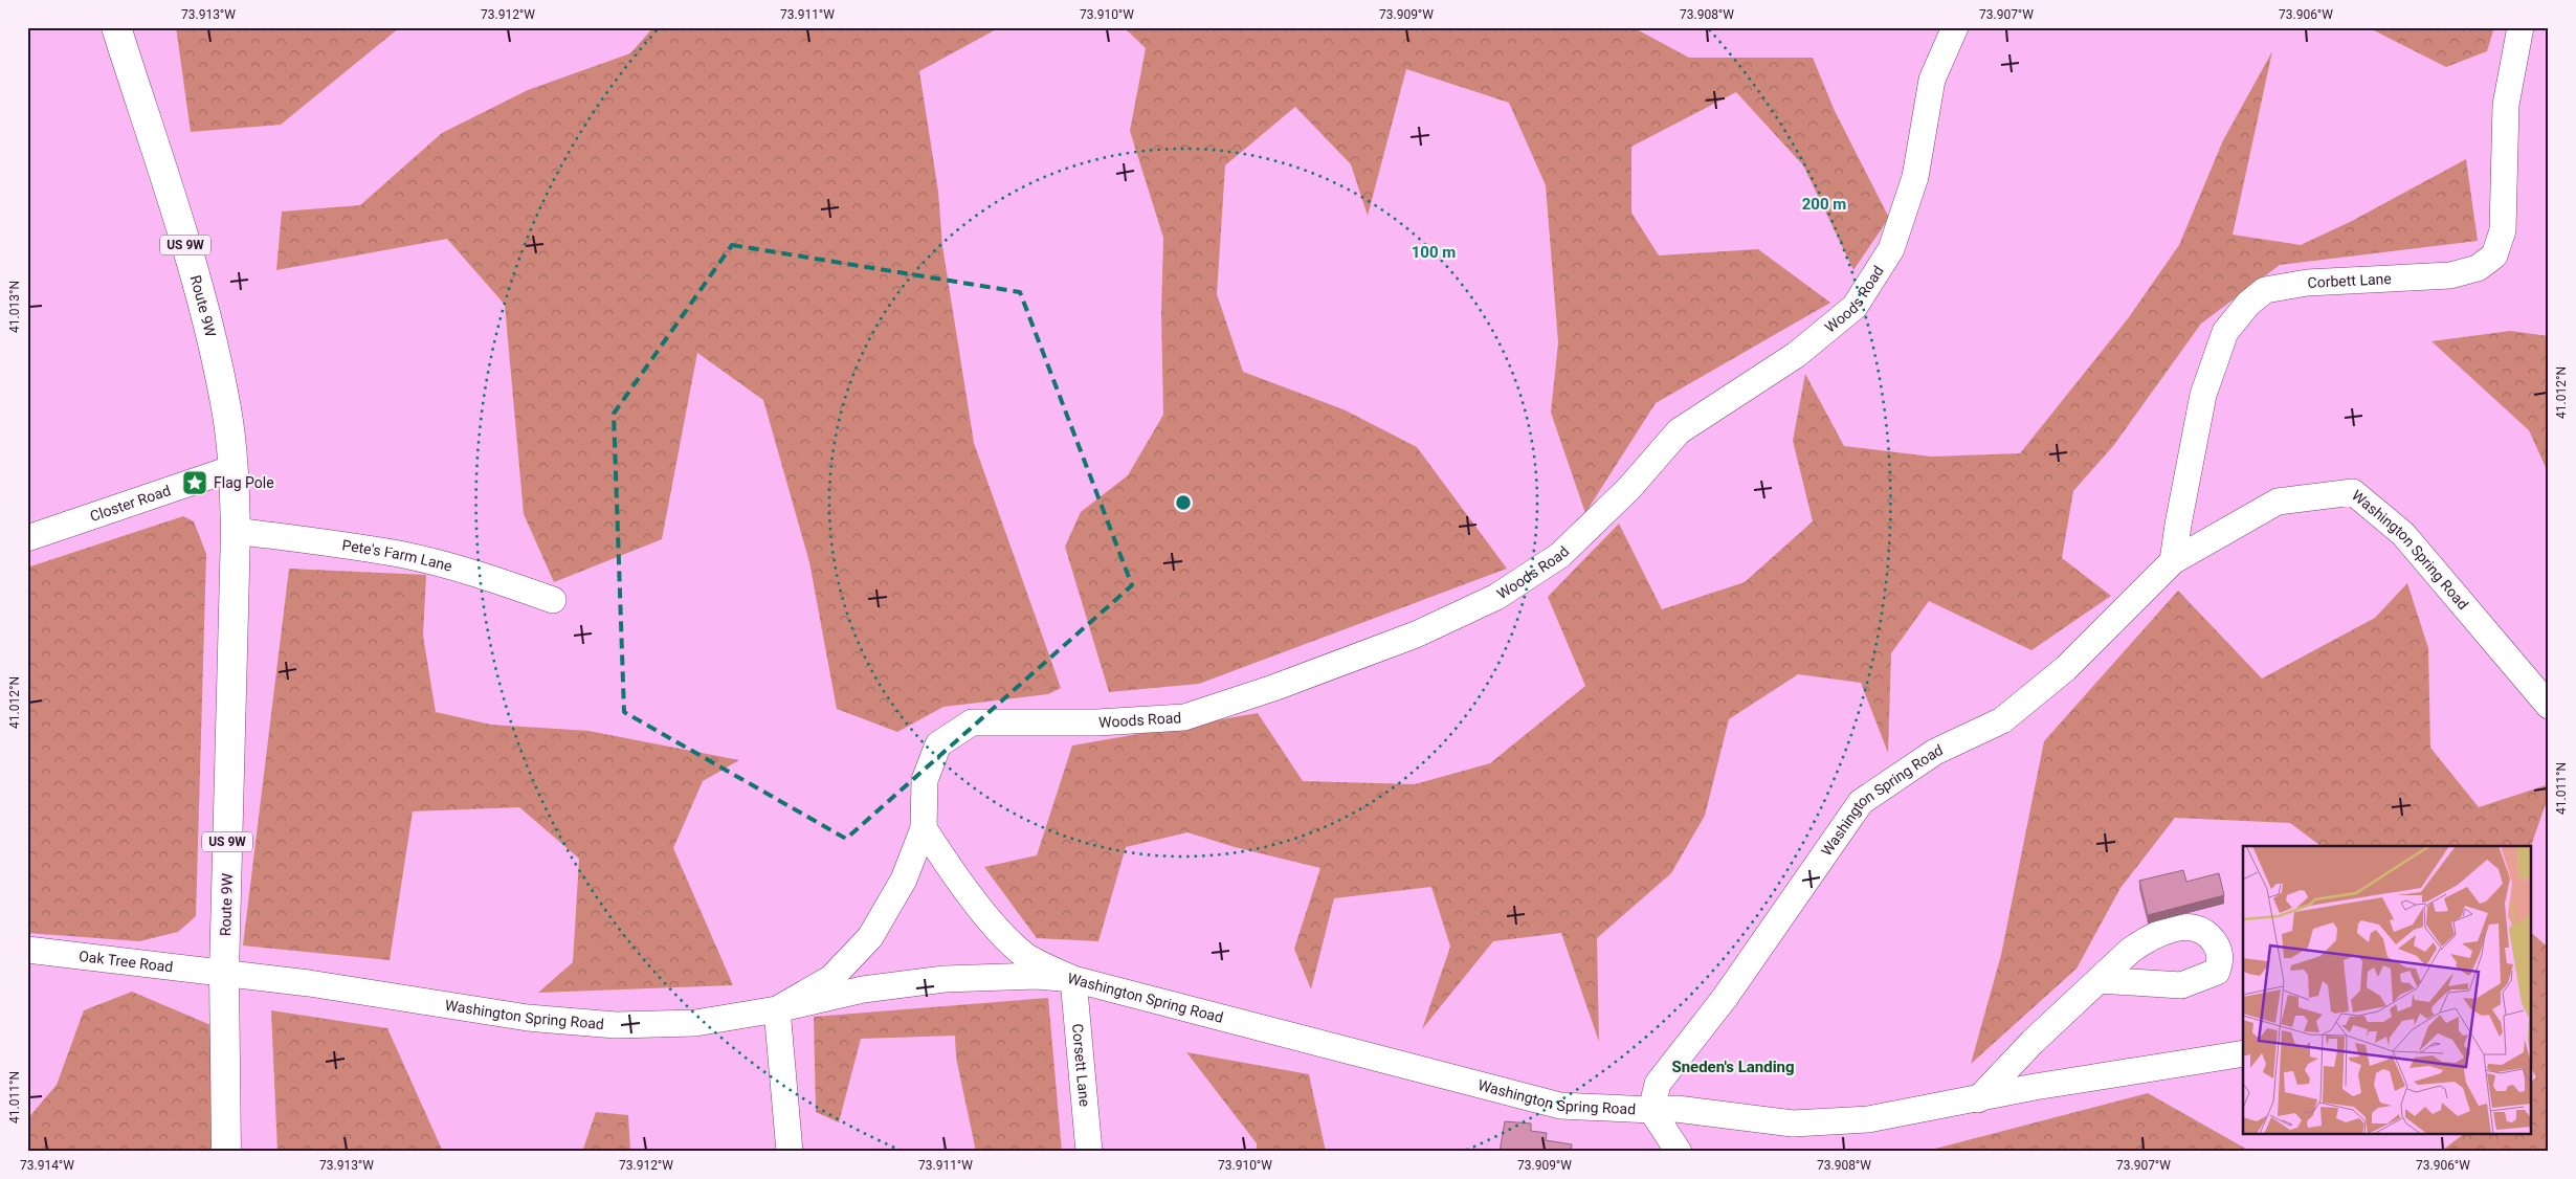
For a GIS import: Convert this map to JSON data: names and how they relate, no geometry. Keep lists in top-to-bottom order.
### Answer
{
  "streets": {
    "main road": ["US 9W", "Route 9W"],
    "street": [
      "Corbett Lane",
      "Woods Road",
      "Closter Road",
      "Washington Spring Road",
      "Pete's Farm Lane",
      "Oak Tree Road",
      "Corsett Lane"
    ]
  },
  "crossings": [
    ["US 9W", "Route 9W"],
    ["US 9W", "Closter Road"],
    ["US 9W", "Pete's Farm Lane"],
    ["Corbett Lane", "Washington Spring Road"],
    ["Woods Road", "Washington Spring Road"],
    ["Route 9W", "Closter Road"],
    ["Route 9W", "Washington Spring Road"],
    ["Route 9W", "Pete's Farm Lane"],
    ["Route 9W", "Oak Tree Road"],
    ["Washington Spring Road", "Oak Tree Road"],
    ["Washington Spring Road", "Corsett Lane"]
  ],
  "districts": ["Sneden's Landing"],
  "places": {
    "place": ["Flag Pole"]
  },
  "coordinates": [
    "73.913°W",
    "73.912°W",
    "73.911°W",
    "73.910°W",
    "73.909°W",
    "73.908°W",
    "73.907°W",
    "73.906°W",
    "41.013°N",
    "41.012°N",
    "41.011°N",
    "73.914°W"
  ],
  "rings": ["200 m", "100 m"]
}
